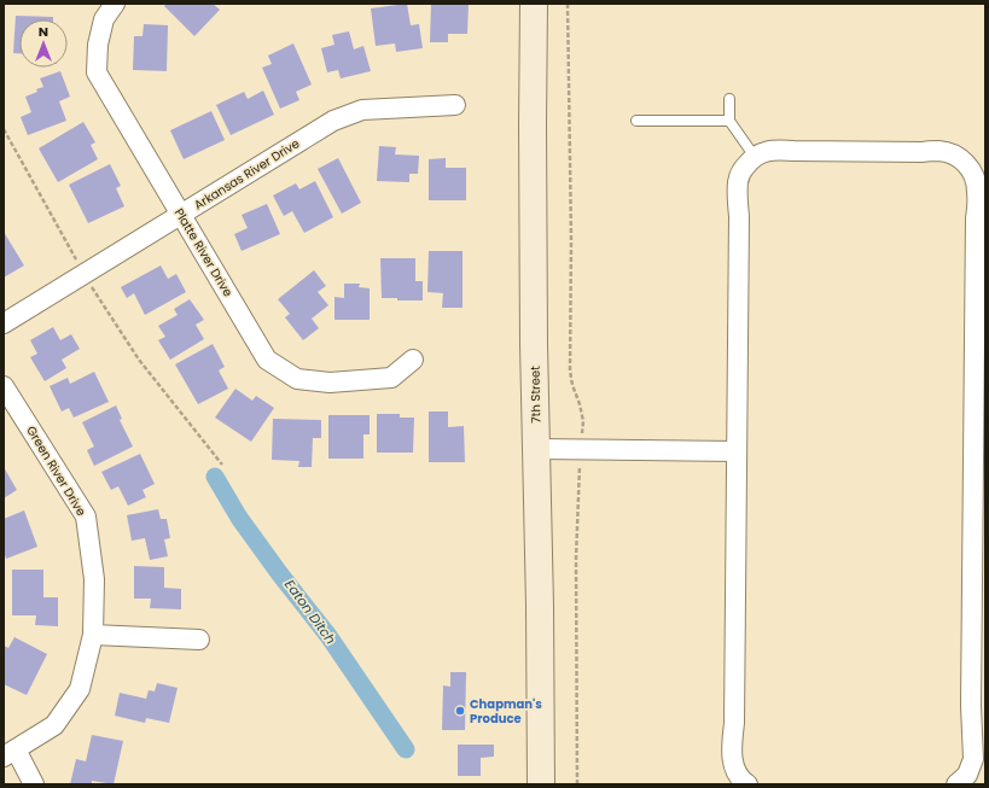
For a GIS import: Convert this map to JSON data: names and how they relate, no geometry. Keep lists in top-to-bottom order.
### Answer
{
  "streets": {
    "street": [
      "Arkansas River Drive",
      "Platte River Drive",
      "7th Street",
      "Green River Drive"
    ]
  },
  "crossings": [
    ["Arkansas River Drive", "Platte River Drive"]
  ],
  "water": ["Eaton Ditch"],
  "places": ["Chapman's Produce"],
  "north": "top"
}
